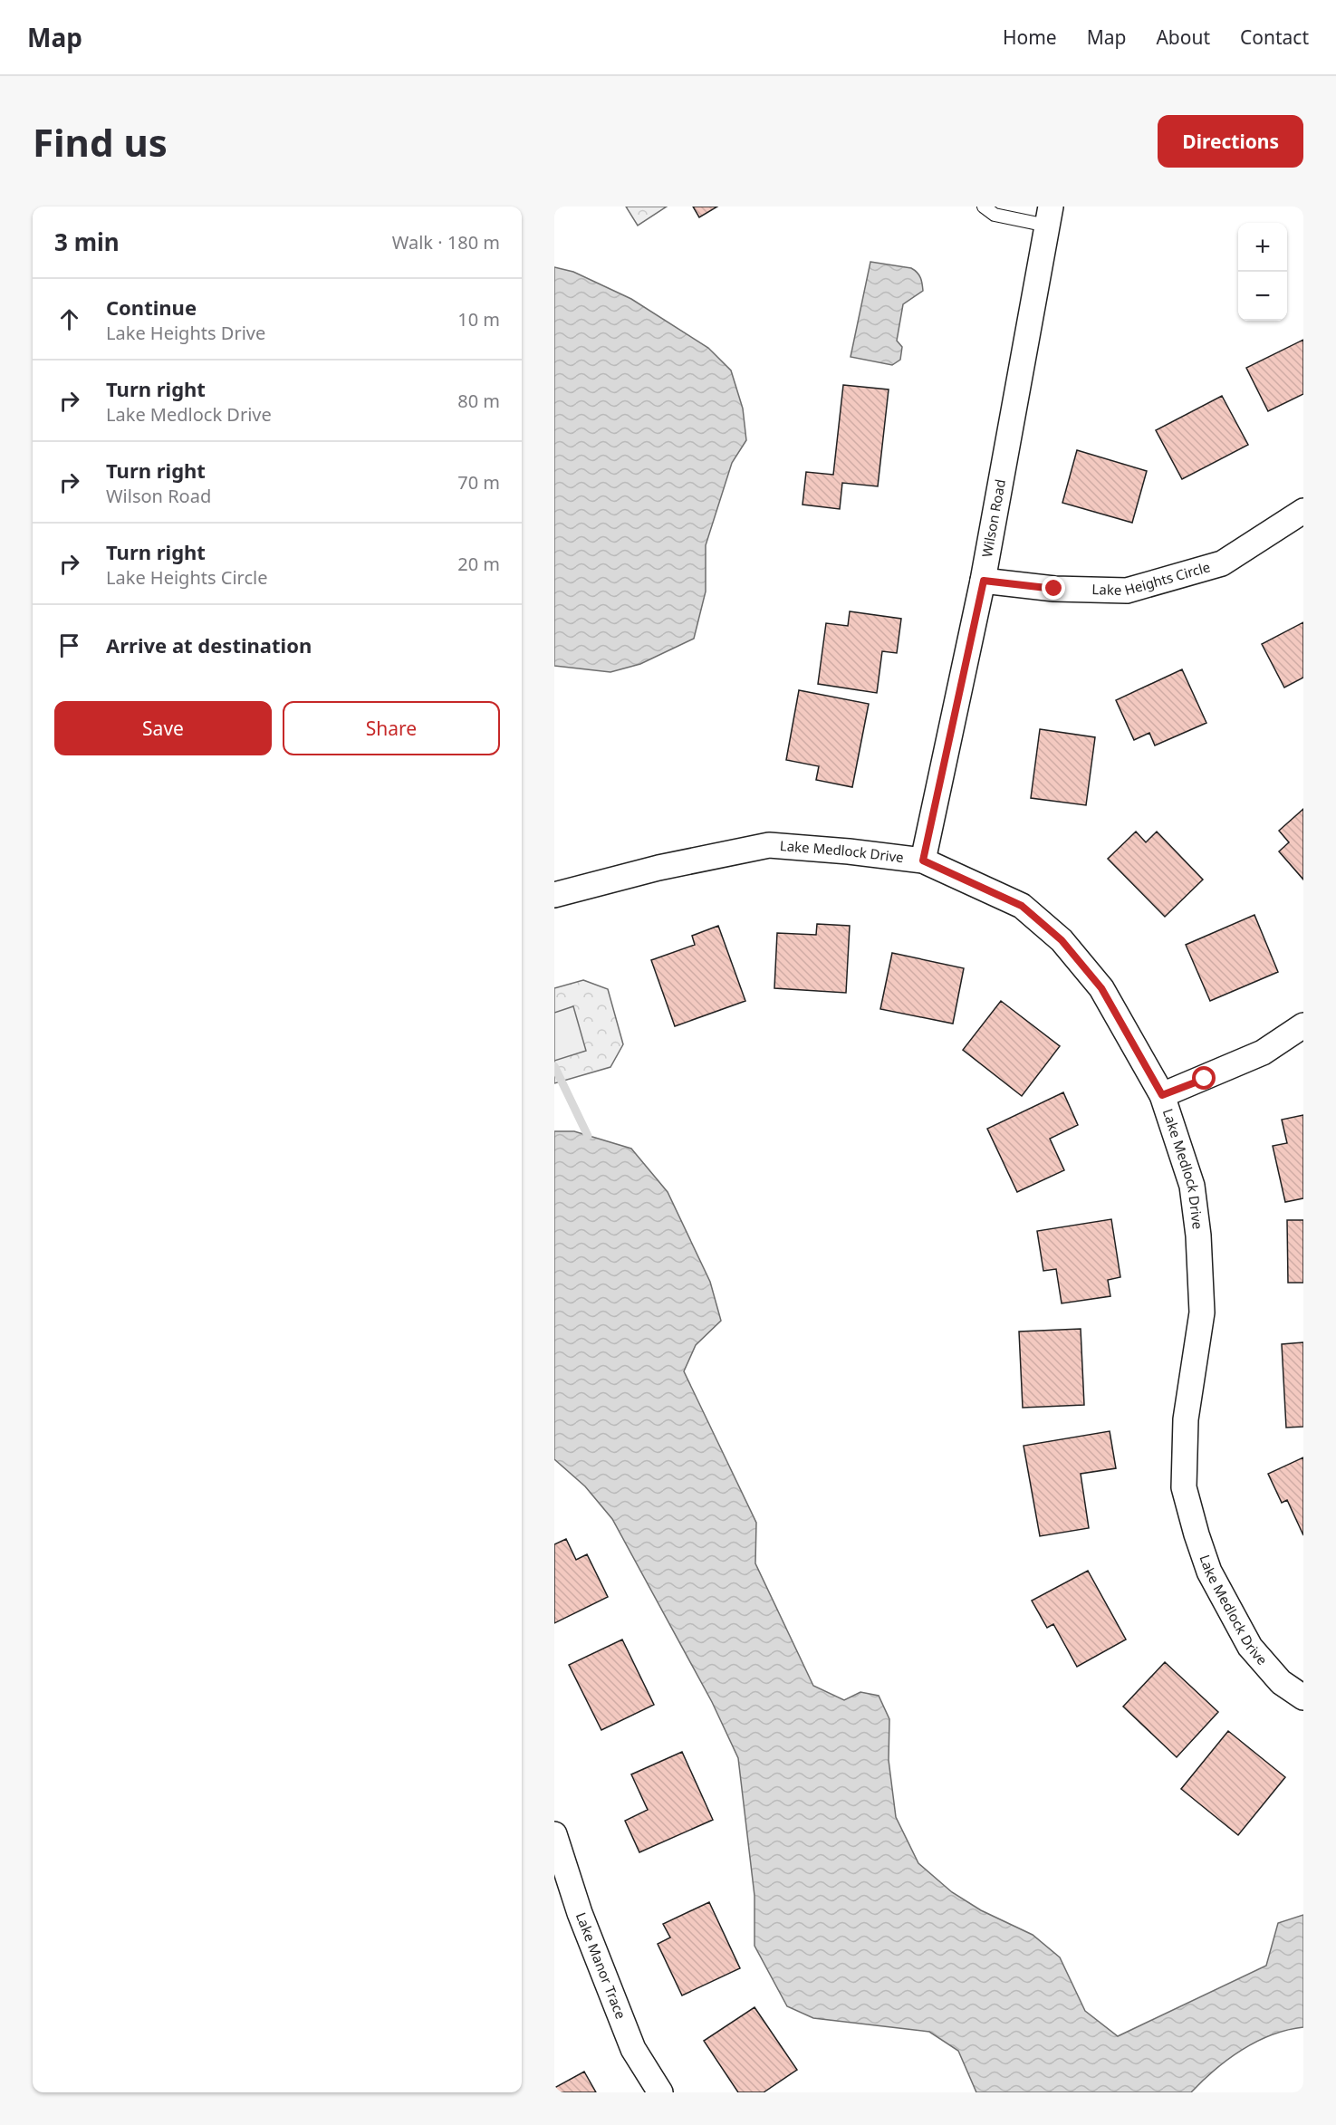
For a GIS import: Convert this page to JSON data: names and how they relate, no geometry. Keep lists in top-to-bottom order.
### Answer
{
  "streets": {
    "street": [
      "Wilson Road",
      "Lake Heights Circle",
      "Lake Medlock Drive",
      "Lake Manor Trace"
    ]
  },
  "crossings": [
    ["Wilson Road", "Lake Heights Circle"],
    ["Wilson Road", "Lake Medlock Drive"]
  ],
  "page": {
    "header": "Map",
    "nav": [
      "Home",
      "Map",
      "About",
      "Contact"
    ],
    "buttons": [
      "Directions",
      ["Save", "Share"]
    ],
    "title": "Find us",
    "heading": ["3 min", "Walk · 180 m"],
    "map_buttons": ["+", "−"],
    "list": [
      ["Continue", "Lake Heights Drive", "10 m"],
      ["Turn right", "Lake Medlock Drive", "80 m"],
      ["Turn right", "Wilson Road", "70 m"],
      ["Turn right", "Lake Heights Circle", "20 m"],
      "Arrive at destination"
    ]
  }
}
